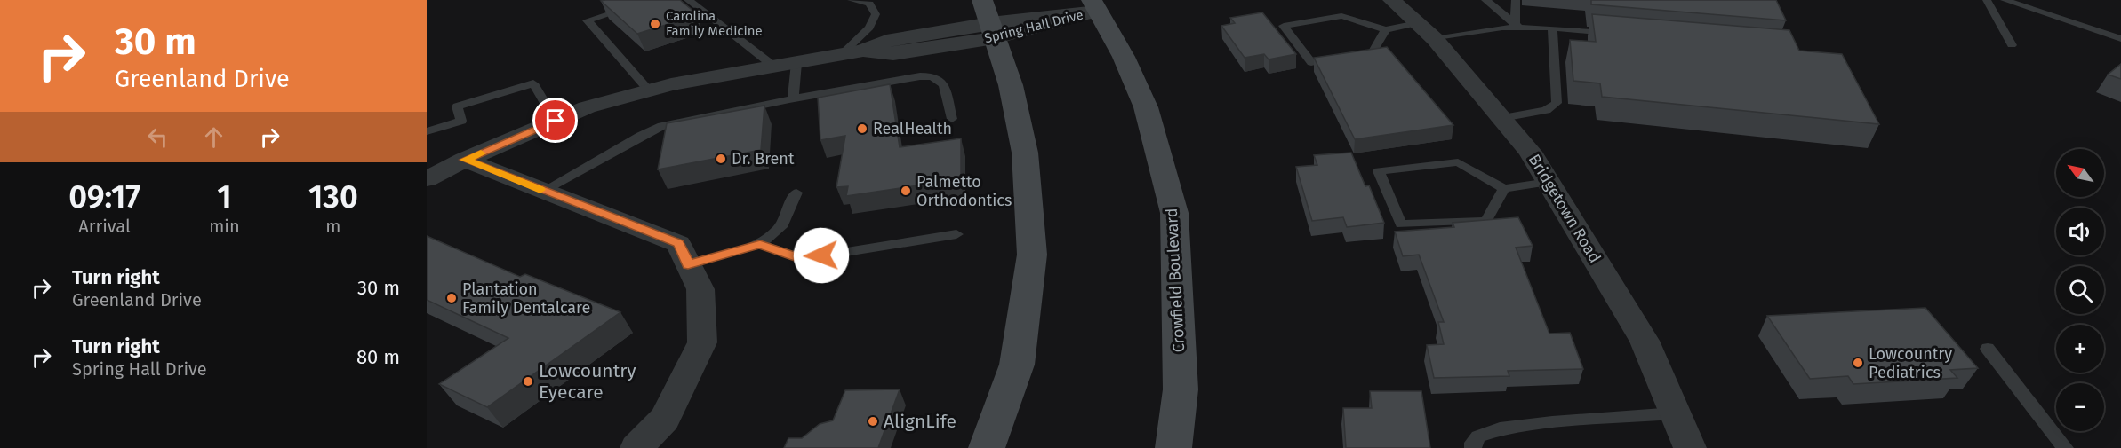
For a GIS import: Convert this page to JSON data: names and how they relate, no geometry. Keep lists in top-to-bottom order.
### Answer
{
  "streets": {
    "main road": ["Crowfield Boulevard"],
    "street": ["Spring Hall Drive", "Bridgetown Road"]
  },
  "crossings": [
    ["Spring Hall Drive", "Crowfield Boulevard"]
  ],
  "places": [
    "Carolina Family Medicine",
    "RealHealth",
    "Dr. Brent",
    "Palmetto Orthodontics",
    "Plantation Family Dentalcare",
    "Lowcountry Pediatrics",
    "Lowcountry Eyecare",
    "AlignLife"
  ],
  "north": "top left",
  "page": {
    "turn": ["30 m", "Greenland Drive"],
    "map_buttons": ["+", "−"],
    "eta": [
      "09:17",
      "Arrival",
      "1",
      "min",
      "130",
      "m"
    ],
    "list": [
      {
        "name": "Turn right",
        "note": "Greenland Drive",
        "value": "30 m"
      },
      {
        "name": "Turn right",
        "note": "Spring Hall Drive",
        "value": "80 m"
      }
    ]
  }
}
